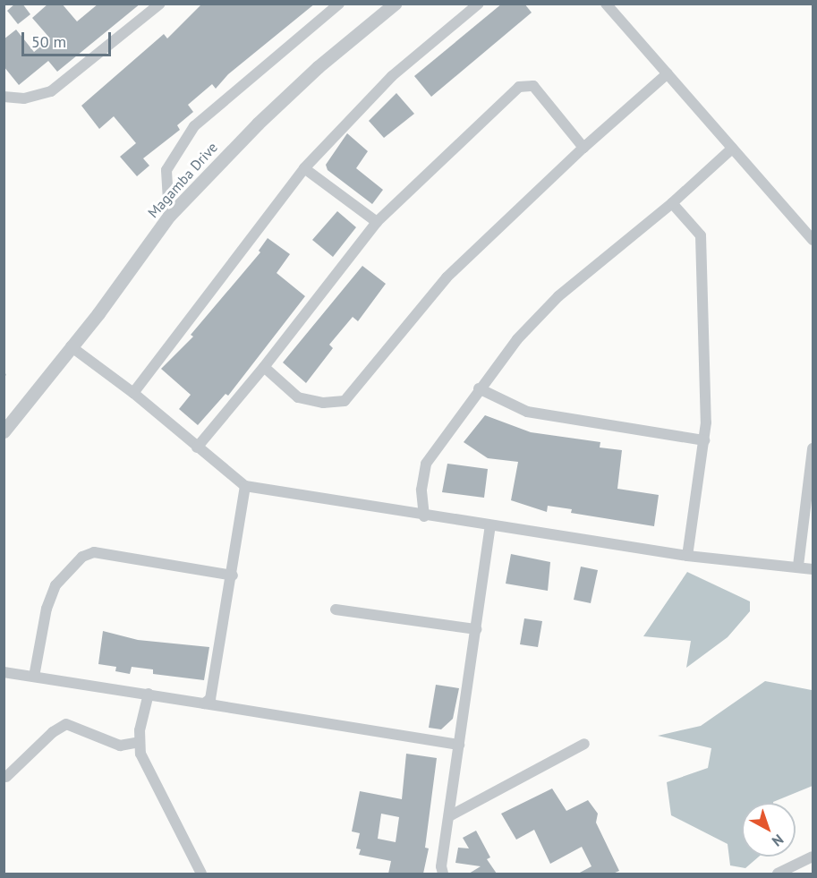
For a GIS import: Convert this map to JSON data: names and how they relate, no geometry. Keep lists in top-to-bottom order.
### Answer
{
  "streets": {
    "street": ["Magamba Drive"]
  },
  "scale_bar": "50 m",
  "north": "bottom right"
}
